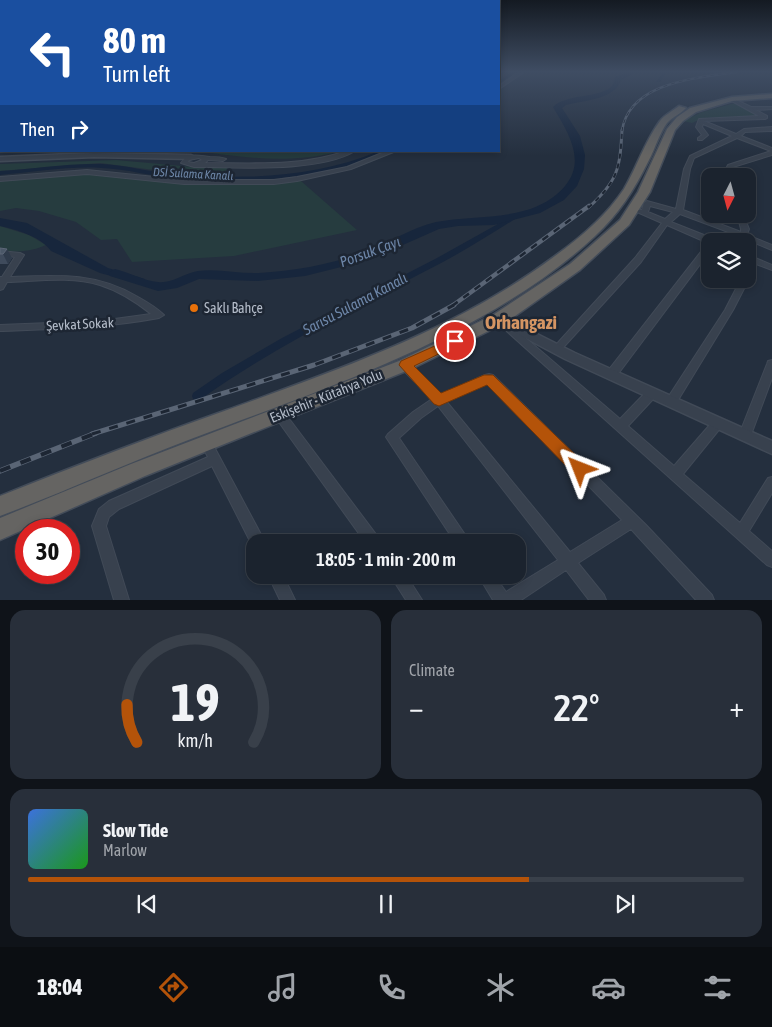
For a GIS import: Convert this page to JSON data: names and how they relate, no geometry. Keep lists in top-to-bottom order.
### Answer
{
  "streets": {
    "highway": ["Eskişehir - Kütahya Yolu"],
    "street": ["Şevkat Sokak"]
  },
  "districts": ["Orhangazi"],
  "water": ["DSİ Sulama Kanalı", "Porsuk Çayı", "Sarısu Sulama Kanalı"],
  "places": ["Saklı Bahçe"],
  "north": "bottom",
  "page": {
    "turn": ["80 m", "Turn left"],
    "then": "Then",
    "limit": "30",
    "trip": "18:05 · 1 min · 200 m",
    "tile": "Climate",
    "heat": ["−", "22°", "+"],
    "song": ["Slow Tide", "Marlow"],
    "tabs": "18:04",
    "gauge": ["19", "km/h"]
  }
}
